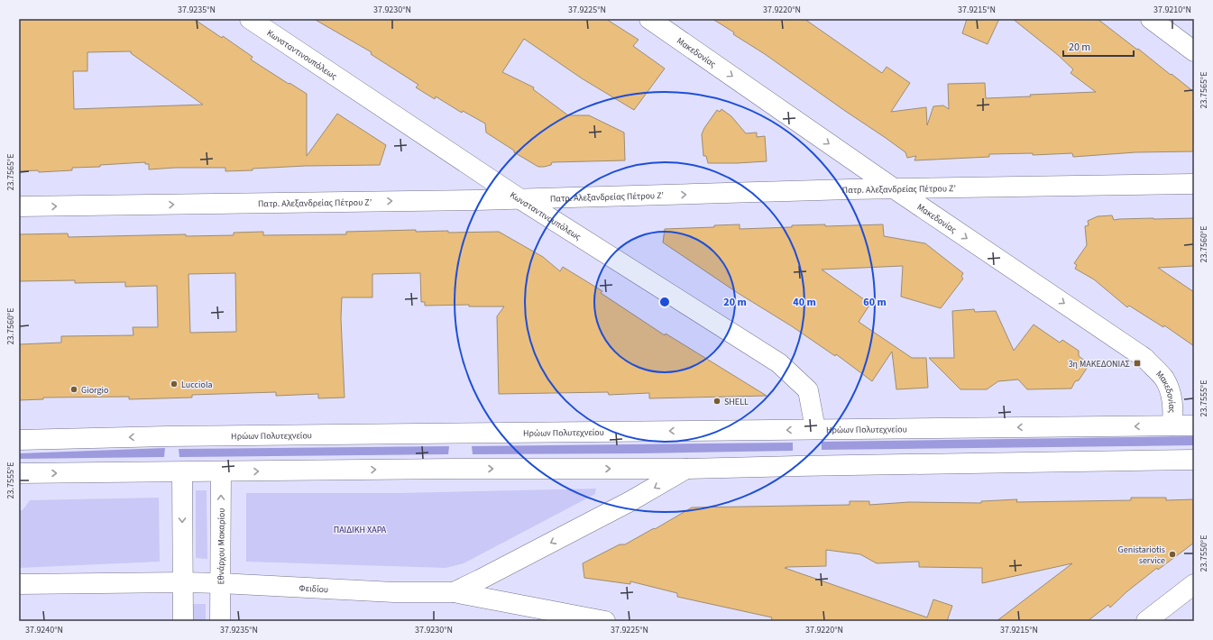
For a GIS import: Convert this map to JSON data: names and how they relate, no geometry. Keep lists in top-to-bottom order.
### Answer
{
  "streets": {
    "street": [
      "Μακεδονίας",
      "Κωνσταντινουπόλεως",
      "Πατρ. Αλεξανδρείας Πέτρου Ζ’",
      "Ηρώων Πολυτεχνείου",
      "Εθνάρχου Μακαρίου",
      "Φειδίου"
    ]
  },
  "crossings": [
    ["Μακεδονίας", "Πατρ. Αλεξανδρείας Πέτρου Ζ’"],
    ["Μακεδονίας", "Ηρώων Πολυτεχνείου"],
    ["Κωνσταντινουπόλεως", "Πατρ. Αλεξανδρείας Πέτρου Ζ’"],
    ["Κωνσταντινουπόλεως", "Ηρώων Πολυτεχνείου"],
    ["Εθνάρχου Μακαρίου", "Φειδίου"]
  ],
  "one_way": ["Μακεδονίας", "Πατρ. Αλεξανδρείας Πέτρου Ζ’"],
  "parks": ["ΠΑΙΔΙΚΗ ΧΑΡΑ"],
  "places": {
    "transit": ["3η ΜΑΚΕΔΟΝΙΑΣ"],
    "other": [
      "Lucciola",
      "Giorgio",
      "SHELL",
      "Genistariotis service"
    ]
  },
  "scale_bar": "20 m",
  "coordinates": [
    "37.9235°N",
    "37.9230°N",
    "37.9225°N",
    "37.9220°N",
    "37.9215°N",
    "37.9210°N",
    "23.7565°E",
    "23.7560°E",
    "23.7555°E",
    "23.7550°E",
    "37.9240°N"
  ],
  "rings": ["20 m", "40 m", "60 m"]
}
